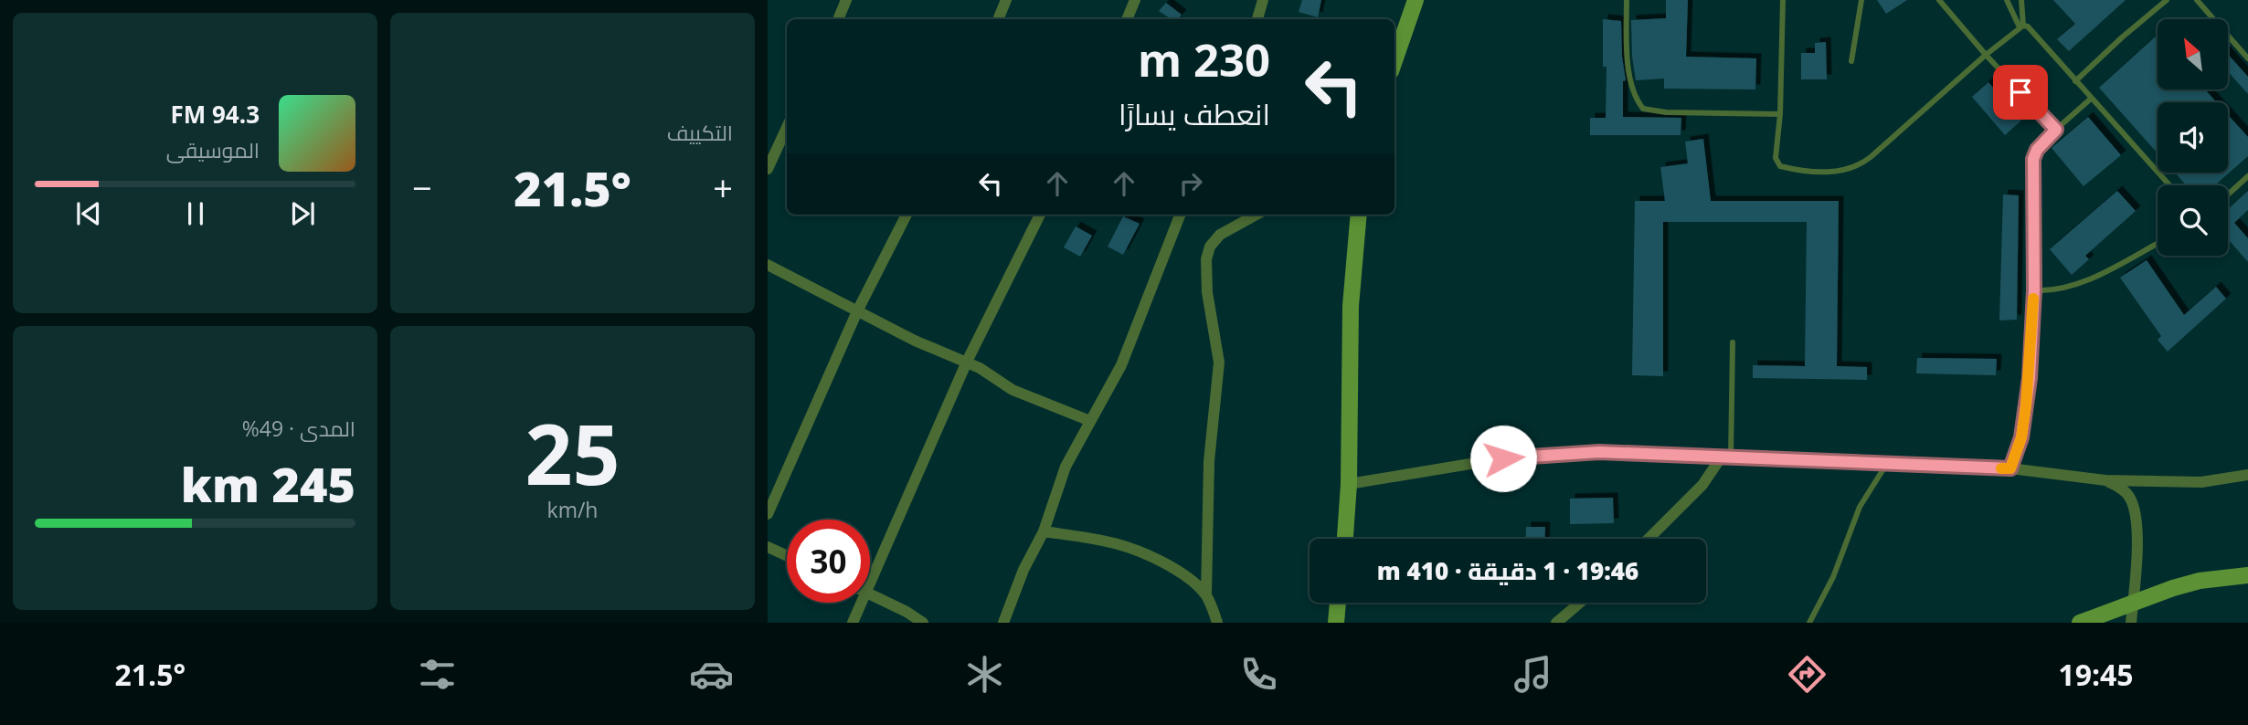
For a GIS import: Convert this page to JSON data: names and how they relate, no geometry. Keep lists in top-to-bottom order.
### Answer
{
  "north": "top left",
  "page": {
    "tile": [
      "التكييف",
      ["25", "km/h"],
      ["المدى · 49%", "245 km"]
    ],
    "turn": ["230 m", "انعطف يسارًا"],
    "song": ["94.3 FM", "الموسيقى"],
    "heat": ["−", "21.5°", "+"],
    "limit": "30",
    "trip": "19:46 · 1 دقيقة · 410 m",
    "tabs": ["19:45", "21.5°"]
  }
}
